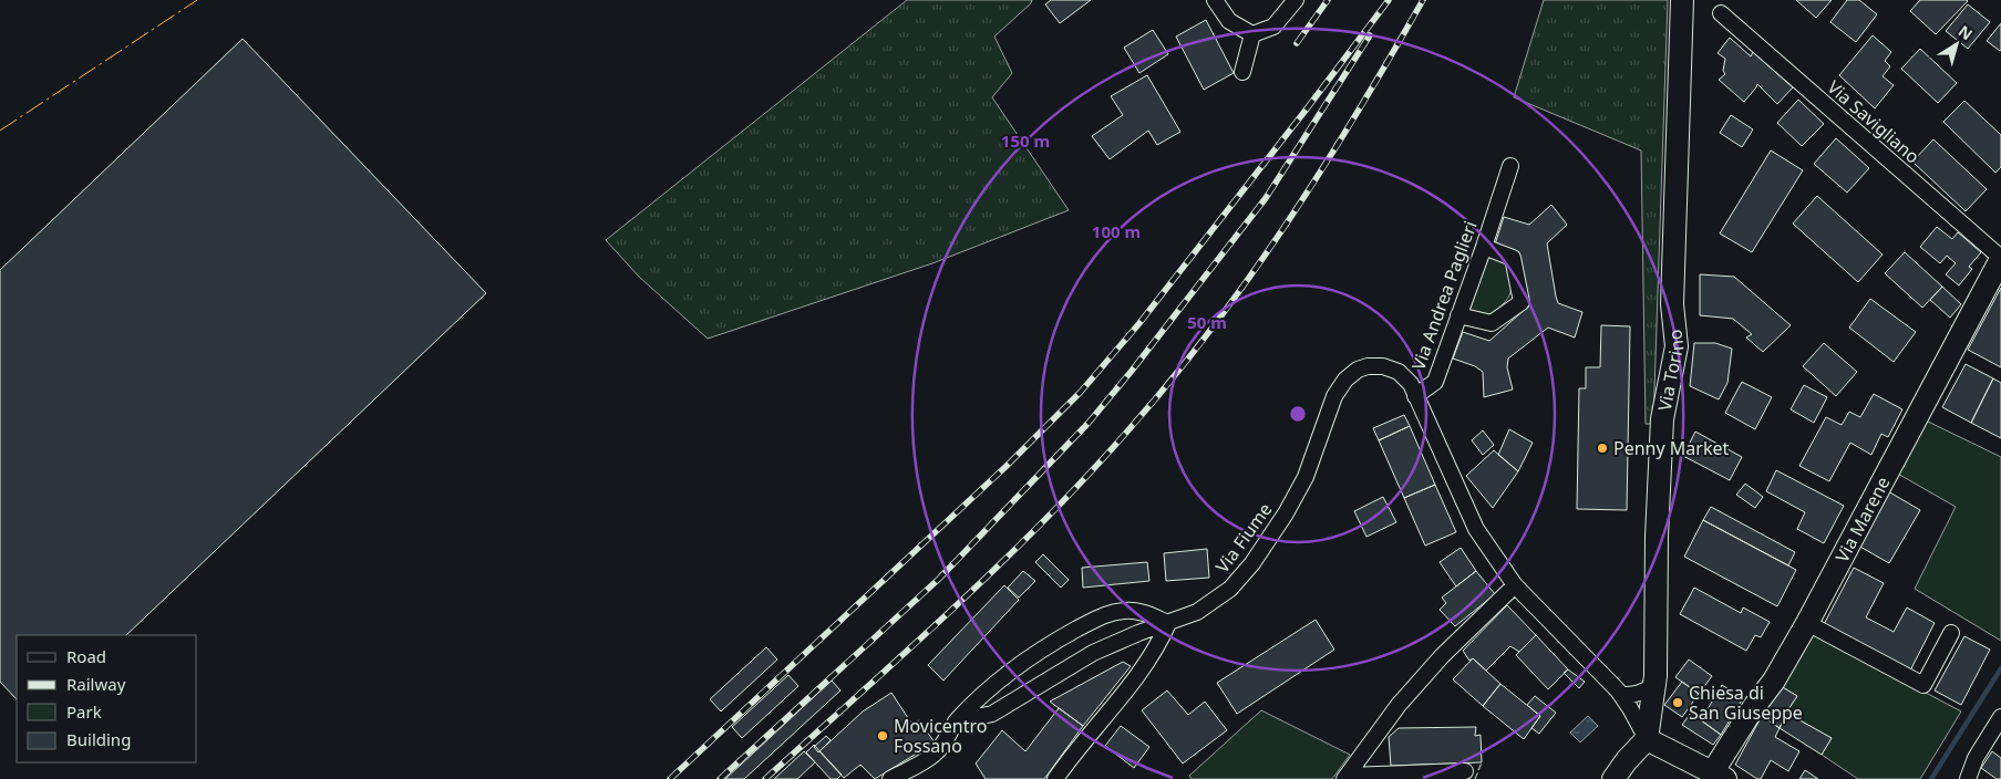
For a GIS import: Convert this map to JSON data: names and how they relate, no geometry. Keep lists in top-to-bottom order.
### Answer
{
  "streets": {
    "street": [
      "Via Savigliano",
      "Via Andrea Paglieri",
      "Via Torino",
      "Via Marene",
      "Via Fiume"
    ]
  },
  "crossings": [
    ["Via Savigliano", "Via Marene"],
    ["Via Andrea Paglieri", "Via Torino"],
    ["Via Andrea Paglieri", "Via Fiume"]
  ],
  "places": ["Penny Market", "Chiesa di San Giuseppe", "Movicentro Fossano"],
  "legend": [
    "Road",
    "Railway",
    "Park",
    "Building"
  ],
  "north": "top right",
  "rings": ["150 m", "100 m", "50 m"]
}
